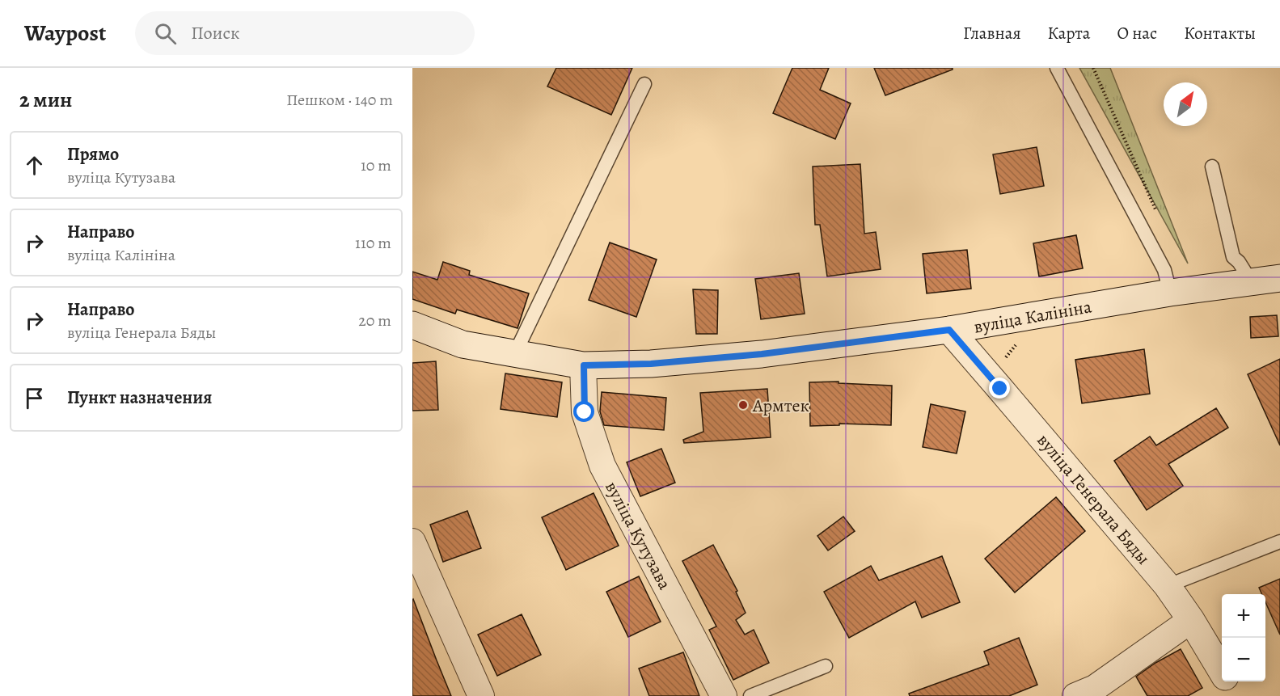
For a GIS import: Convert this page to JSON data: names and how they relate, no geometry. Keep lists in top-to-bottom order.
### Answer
{
  "streets": {
    "main road": ["вуліца Калініна", "вуліца Генерала Бяды"],
    "street": ["вуліца Кутузава"]
  },
  "crossings": [
    ["вуліца Калініна", "вуліца Генерала Бяды"],
    ["вуліца Калініна", "вуліца Кутузава"]
  ],
  "places": ["Армтек"],
  "north": "top right",
  "page": {
    "header": "Waypost",
    "search": "Поиск",
    "nav": [
      "Главная",
      "Карта",
      "О нас",
      "Контакты"
    ],
    "heading": ["2 мин", "Пешком · 140 m"],
    "list": [
      ["Прямо", "вуліца Кутузава", "10 m"],
      ["Направо", "вуліца Калініна", "110 m"],
      ["Направо", "вуліца Генерала Бяды", "20 m"],
      "Пункт назначения"
    ],
    "map_buttons": ["+", "−"]
  }
}
